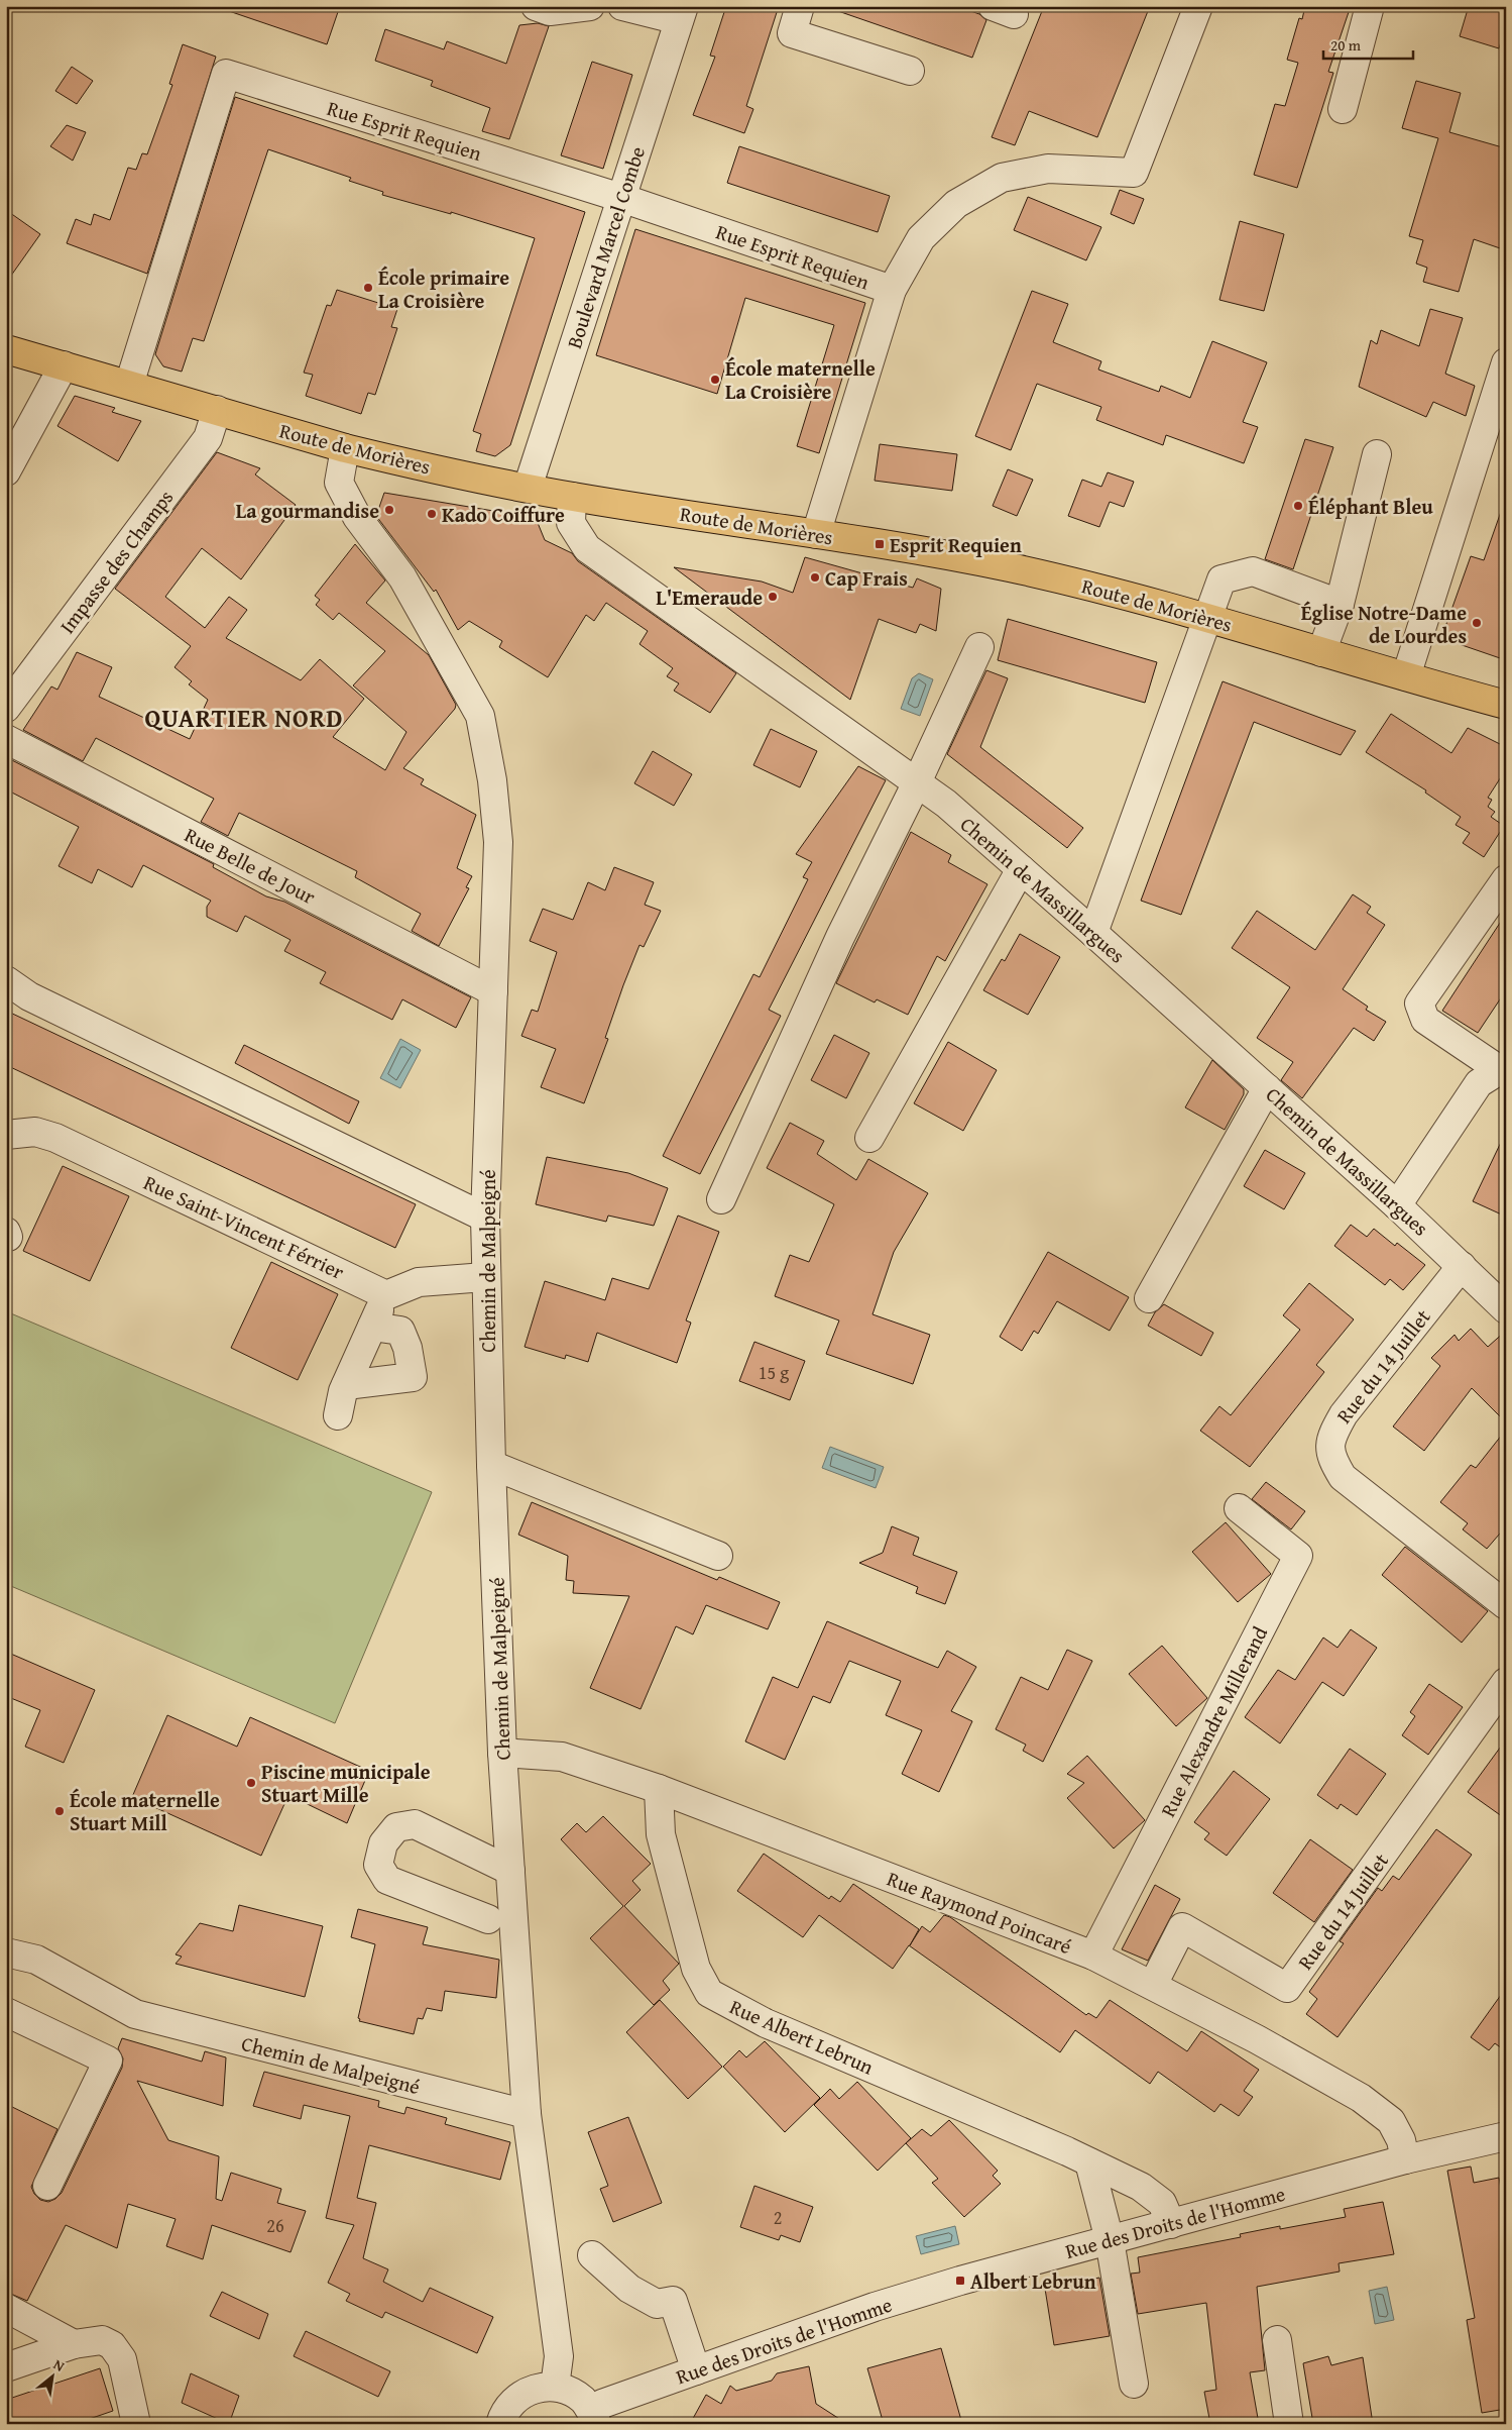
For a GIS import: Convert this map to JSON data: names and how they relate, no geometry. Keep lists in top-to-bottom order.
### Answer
{
  "streets": {
    "main road": ["Route de Morières"],
    "street": [
      "Rue Esprit Requien",
      "Boulevard Marcel Combe",
      "Impasse des Champs",
      "Rue Belle de Jour",
      "Chemin de Massillargues",
      "Rue Saint-Vincent Férrier",
      "Chemin de Malpeigné",
      "Rue du 14 Juillet",
      "Rue Alexandre Millerand",
      "Rue Raymond Poincaré",
      "Rue Albert Lebrun",
      "Rue des Droits de l'Homme"
    ]
  },
  "crossings": [
    ["Rue Esprit Requien", "Boulevard Marcel Combe"],
    ["Rue Esprit Requien", "Route de Morières"],
    ["Boulevard Marcel Combe", "Route de Morières"],
    ["Route de Morières", "Impasse des Champs"],
    ["Route de Morières", "Chemin de Massillargues"],
    ["Route de Morières", "Chemin de Malpeigné"],
    ["Rue Belle de Jour", "Chemin de Malpeigné"],
    ["Chemin de Massillargues", "Rue du 14 Juillet"],
    ["Chemin de Malpeigné", "Rue Raymond Poincaré"],
    ["Rue du 14 Juillet", "Rue Raymond Poincaré"],
    ["Rue Alexandre Millerand", "Rue Raymond Poincaré"],
    ["Rue Raymond Poincaré", "Rue Albert Lebrun"],
    ["Rue Raymond Poincaré", "Rue des Droits de l'Homme"],
    ["Rue Albert Lebrun", "Rue des Droits de l'Homme"]
  ],
  "districts": ["QUARTIER NORD"],
  "places": {
    "other": [
      "École primaire La Croisière",
      "École maternelle La Croisière",
      "Éléphant Bleu",
      "La gourmandise",
      "Kado Coiffure",
      "Cap Frais",
      "L'Emeraude",
      "Église Notre-Dame de Lourdes",
      "Piscine municipale Stuart Mille",
      "École maternelle Stuart Mill"
    ],
    "transit": ["Esprit Requien", "Albert Lebrun"]
  },
  "house_numbers": ["15 g", "2", "26"],
  "scale_bar": "20 m",
  "north": "top right"
}
